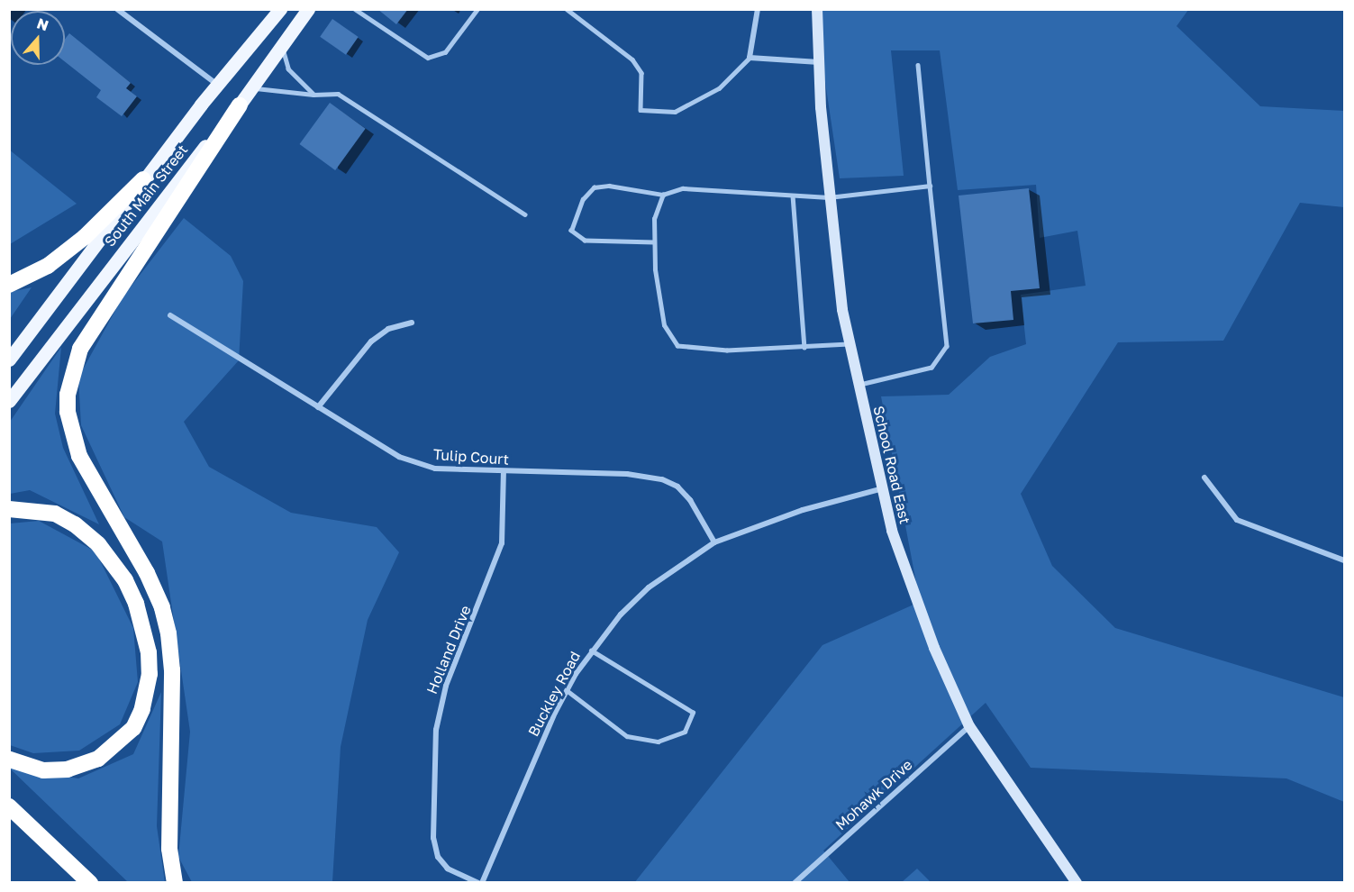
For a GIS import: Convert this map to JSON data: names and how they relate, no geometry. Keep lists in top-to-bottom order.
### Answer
{
  "streets": {
    "main road": ["South Main Street"],
    "street": [
      "Tulip Court",
      "School Road East",
      "Holland Drive",
      "Buckley Road",
      "Mohawk Drive"
    ]
  },
  "crossings": [
    ["Tulip Court", "Holland Drive"],
    ["Tulip Court", "Buckley Road"],
    ["School Road East", "Buckley Road"],
    ["School Road East", "Mohawk Drive"],
    ["Holland Drive", "Buckley Road"]
  ],
  "north": "top"
}
